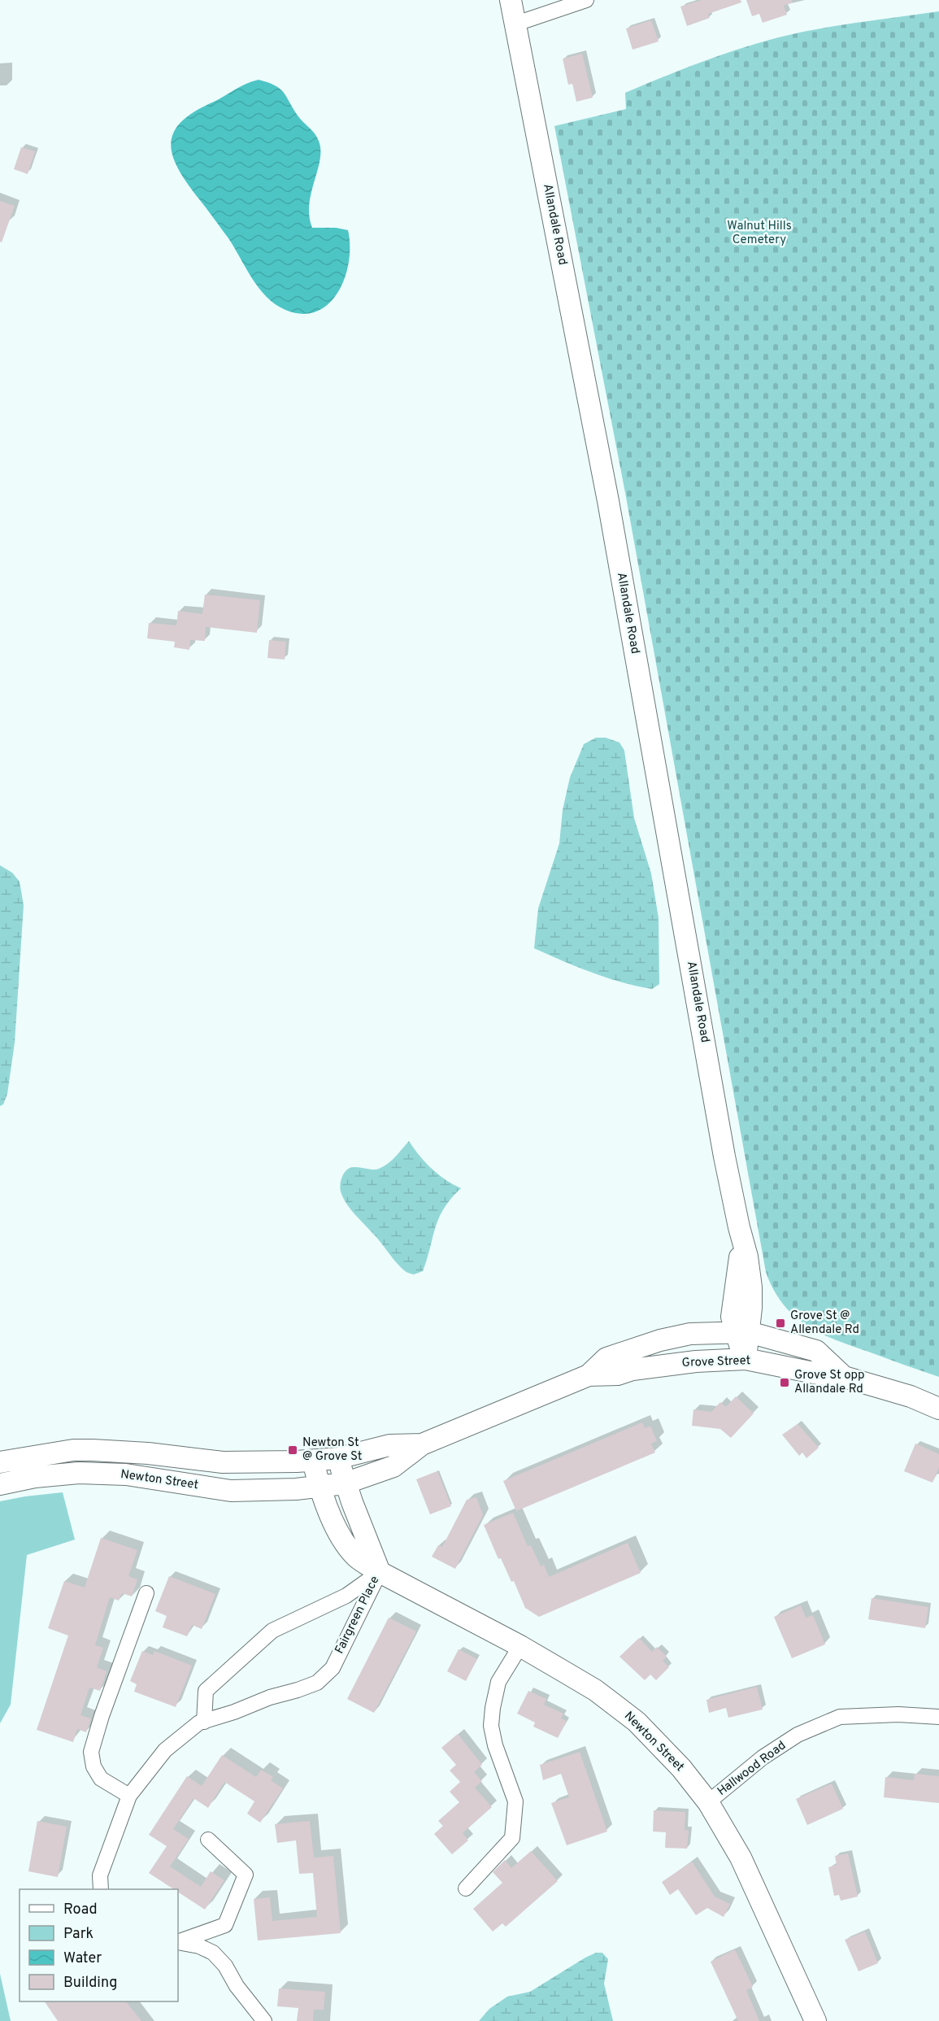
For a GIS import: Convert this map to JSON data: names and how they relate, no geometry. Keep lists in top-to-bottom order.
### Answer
{
  "streets": {
    "main road": ["Allandale Road", "Grove Street", "Newton Street"],
    "street": ["Fairgreen Place", "Hallwood Road"]
  },
  "crossings": [
    ["Allandale Road", "Grove Street"],
    ["Grove Street", "Newton Street"],
    ["Newton Street", "Fairgreen Place"],
    ["Newton Street", "Hallwood Road"]
  ],
  "parks": ["Walnut Hills Cemetery"],
  "places": {
    "transit": ["Grove St @ Allendale Rd", "Grove St opp Allandale Rd", "Newton St @ Grove St"]
  },
  "legend": [
    "Road",
    "Park",
    "Water",
    "Building"
  ]
}
